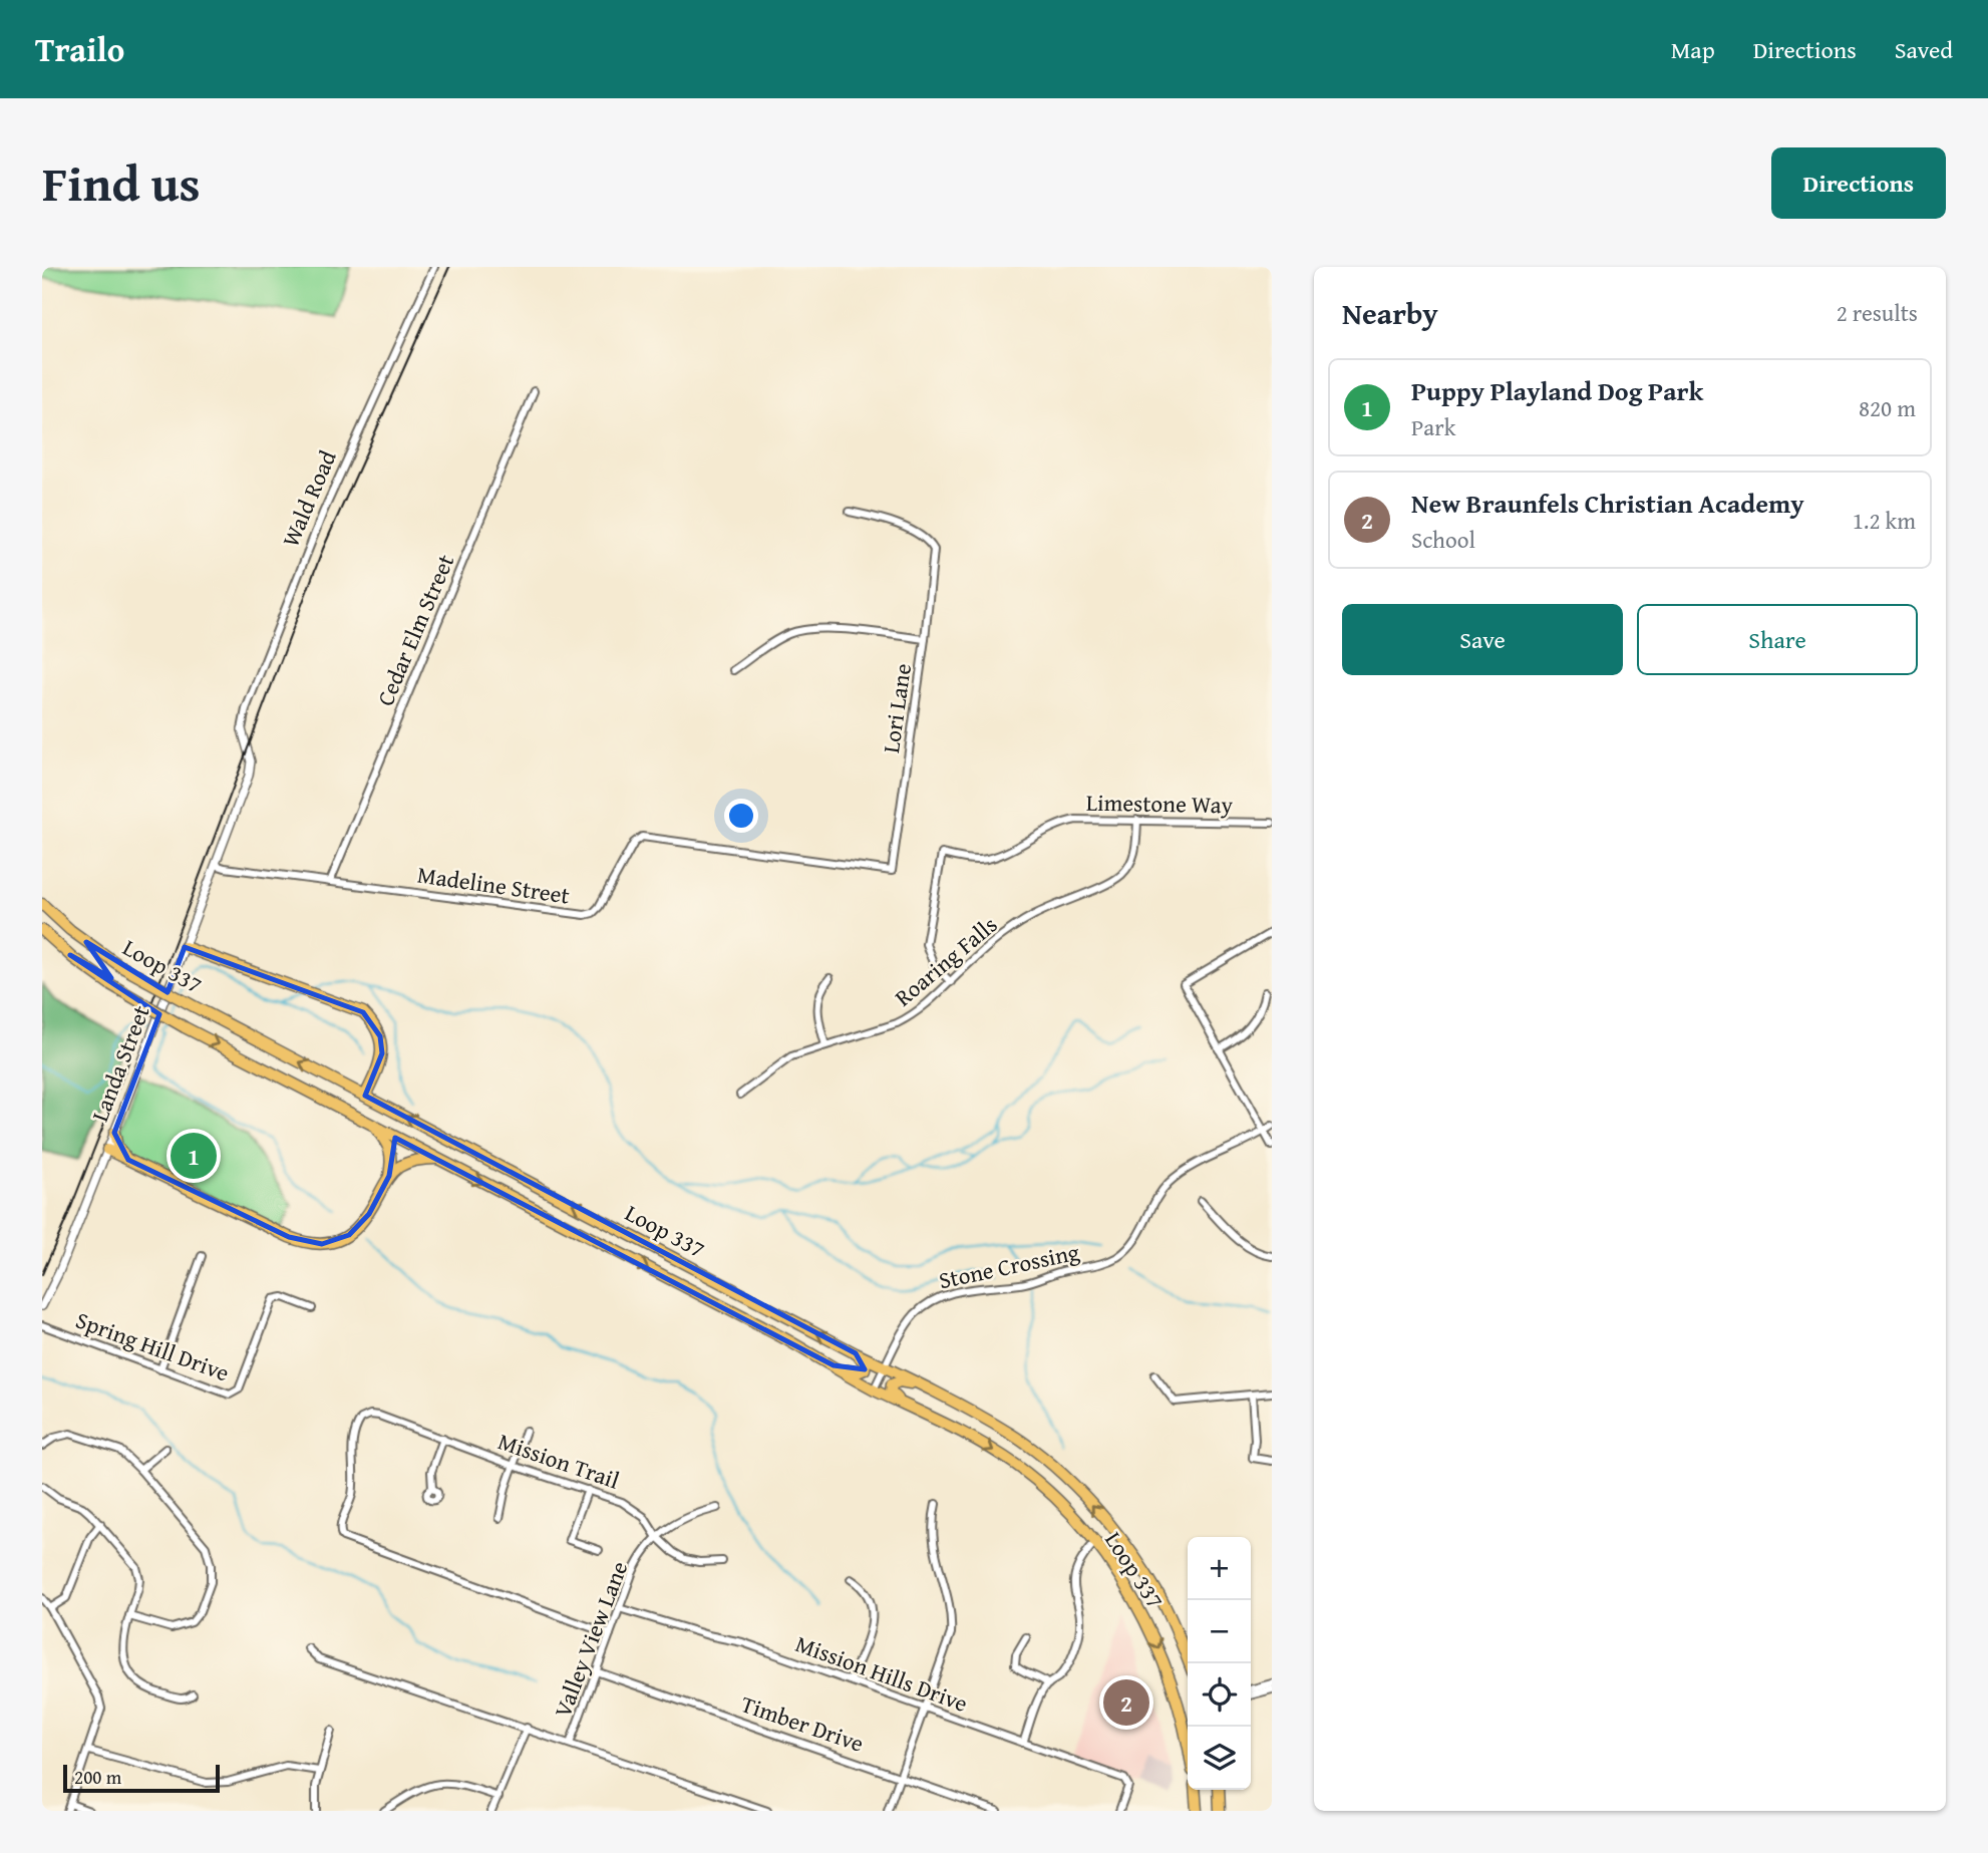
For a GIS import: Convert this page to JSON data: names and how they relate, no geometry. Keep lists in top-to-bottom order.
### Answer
{
  "streets": {
    "main road": ["Loop 337"],
    "street": [
      "Wald Road",
      "Cedar Elm Street",
      "Lori Lane",
      "Limestone Way",
      "Madeline Street",
      "Roaring Falls",
      "Landa Street",
      "Stone Crossing",
      "Spring Hill Drive",
      "Mission Trail",
      "Valley View Lane",
      "Mission Hills Drive",
      "Timber Drive"
    ]
  },
  "crossings": [
    ["Wald Road", "Landa Street"],
    ["Cedar Elm Street", "Madeline Street"],
    ["Lori Lane", "Madeline Street"],
    ["Limestone Way", "Roaring Falls"],
    ["Madeline Street", "Landa Street"],
    ["Loop 337", "Stone Crossing"],
    ["Mission Trail", "Valley View Lane"],
    ["Valley View Lane", "Mission Hills Drive"],
    ["Valley View Lane", "Timber Drive"]
  ],
  "scale_bar": "200 m",
  "page": {
    "header": "Trailo",
    "nav": ["Map", "Directions", "Saved"],
    "title": "Find us",
    "buttons": [
      "Directions",
      ["Save", "Share"]
    ],
    "heading": ["Nearby", "2 results"],
    "list": [
      {
        "mark": "1",
        "name": "Puppy Playland Dog Park",
        "note": "Park",
        "value": "820 m"
      },
      {
        "mark": "2",
        "name": "New Braunfels Christian Academy",
        "note": "School",
        "value": "1.2 km"
      }
    ],
    "pins": ["1", "2"],
    "map_buttons": ["+", "−"],
    "scale": "200 m"
  }
}
